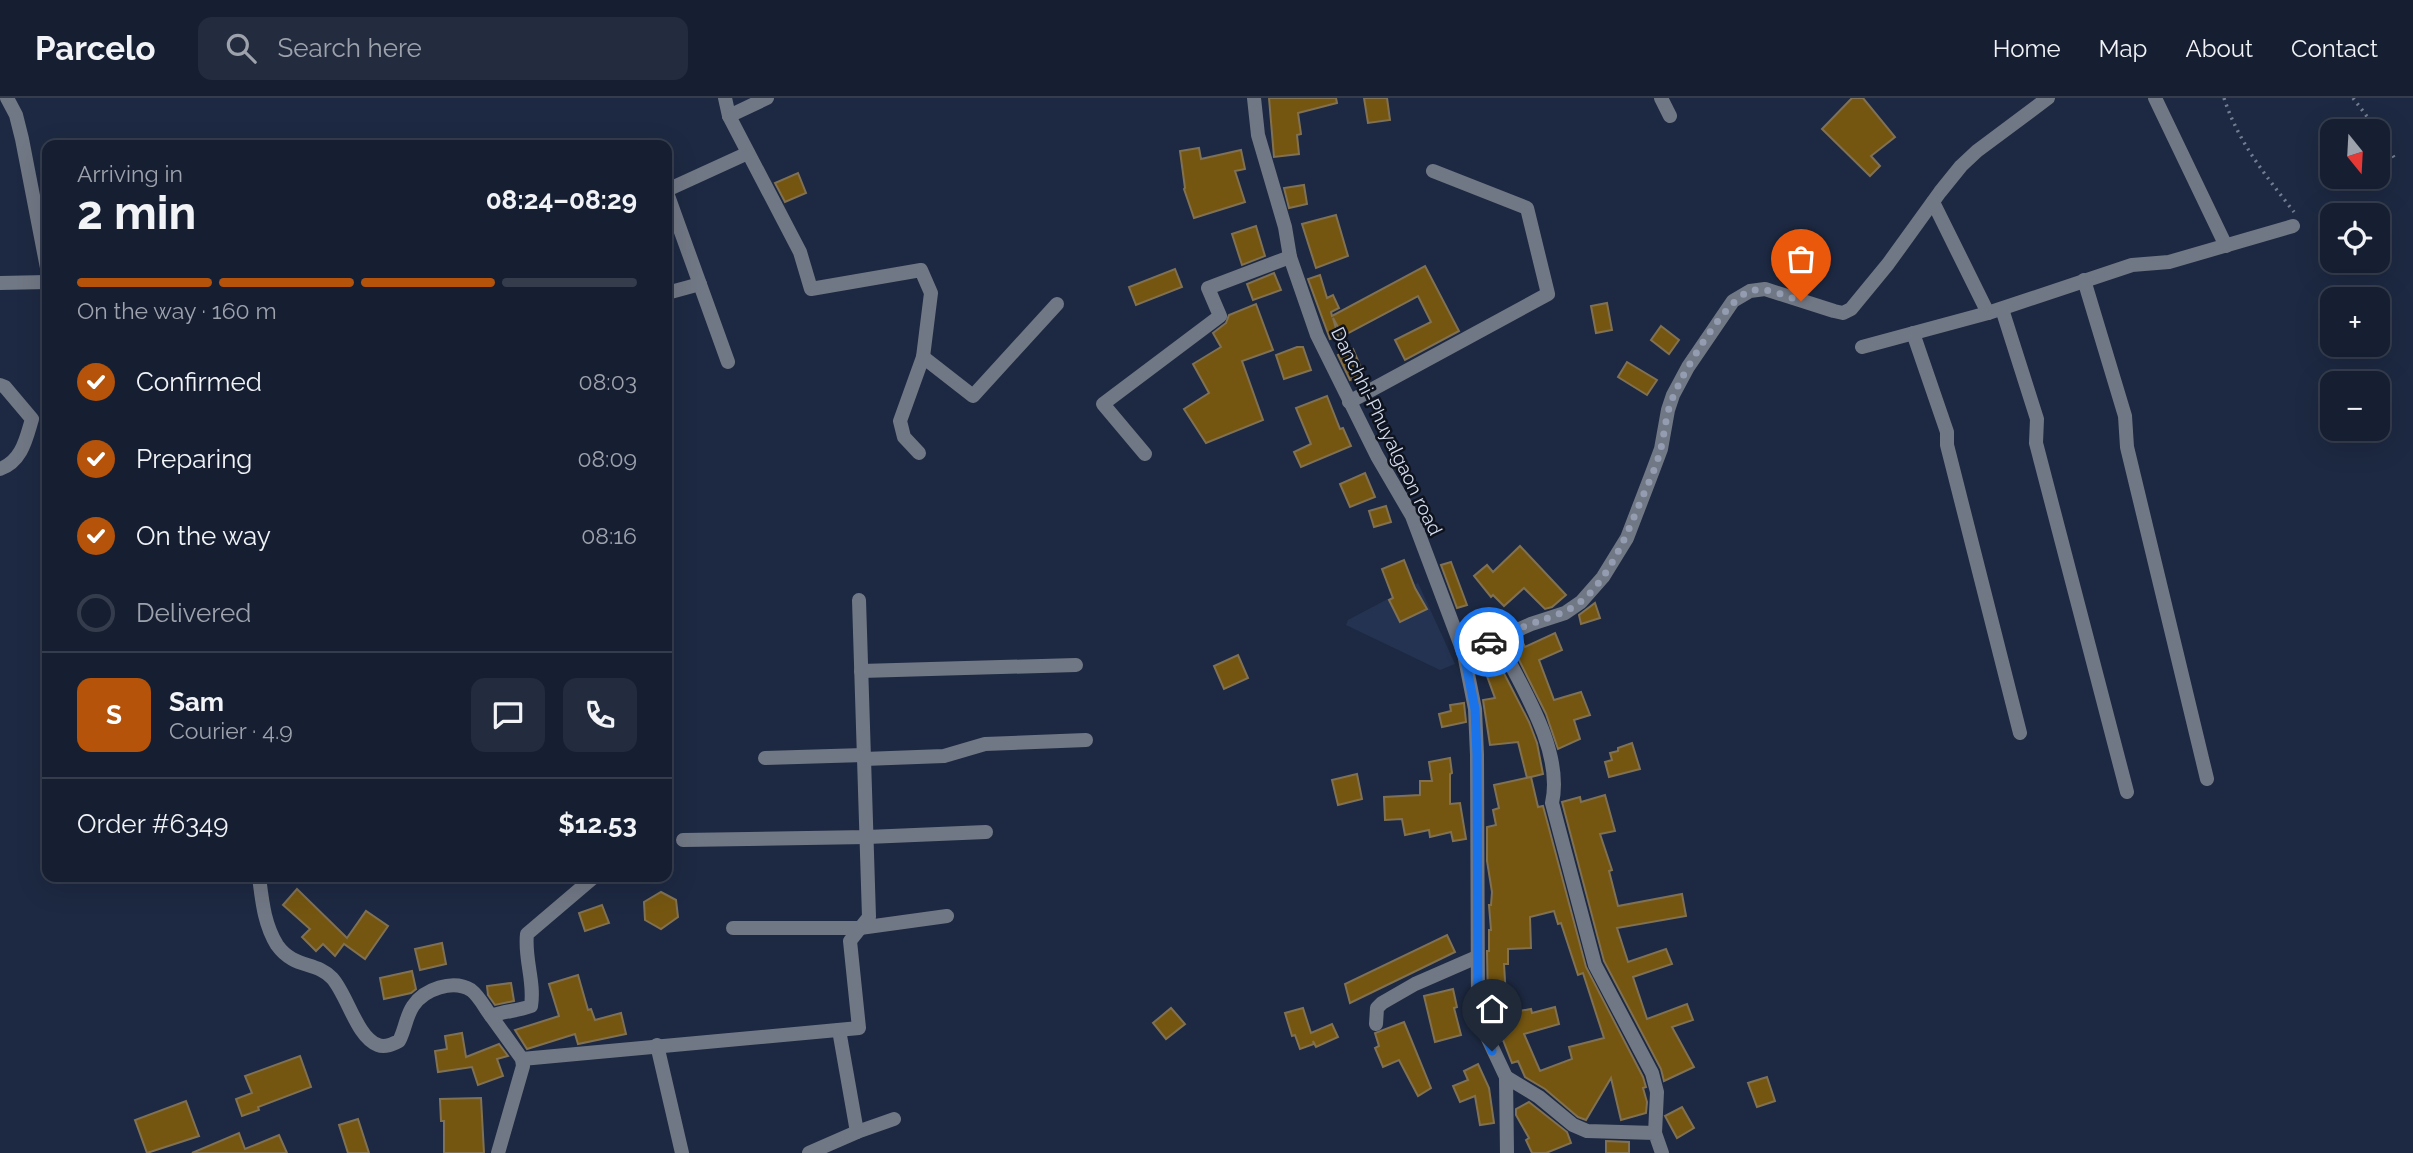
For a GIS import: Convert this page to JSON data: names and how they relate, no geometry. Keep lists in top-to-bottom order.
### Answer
{
  "streets": {
    "street": ["Danchhi-Phuyalgaon road"]
  },
  "north": "bottom",
  "page": {
    "header": "Parcelo",
    "search": "Search here",
    "nav": [
      "Home",
      "Map",
      "About",
      "Contact"
    ],
    "map_buttons": ["+", "−"],
    "heading": ["2 min", "Arriving in", "08:24–08:29"],
    "panel": [
      "Sam",
      "Courier · 4.9",
      "Order #6349",
      "$12.53"
    ],
    "bar": "On the way · 160 m",
    "list": [
      ["Confirmed", "08:03"],
      ["Preparing", "08:09"],
      ["On the way", "08:16"],
      "Delivered"
    ],
    "round": "S"
  }
}
